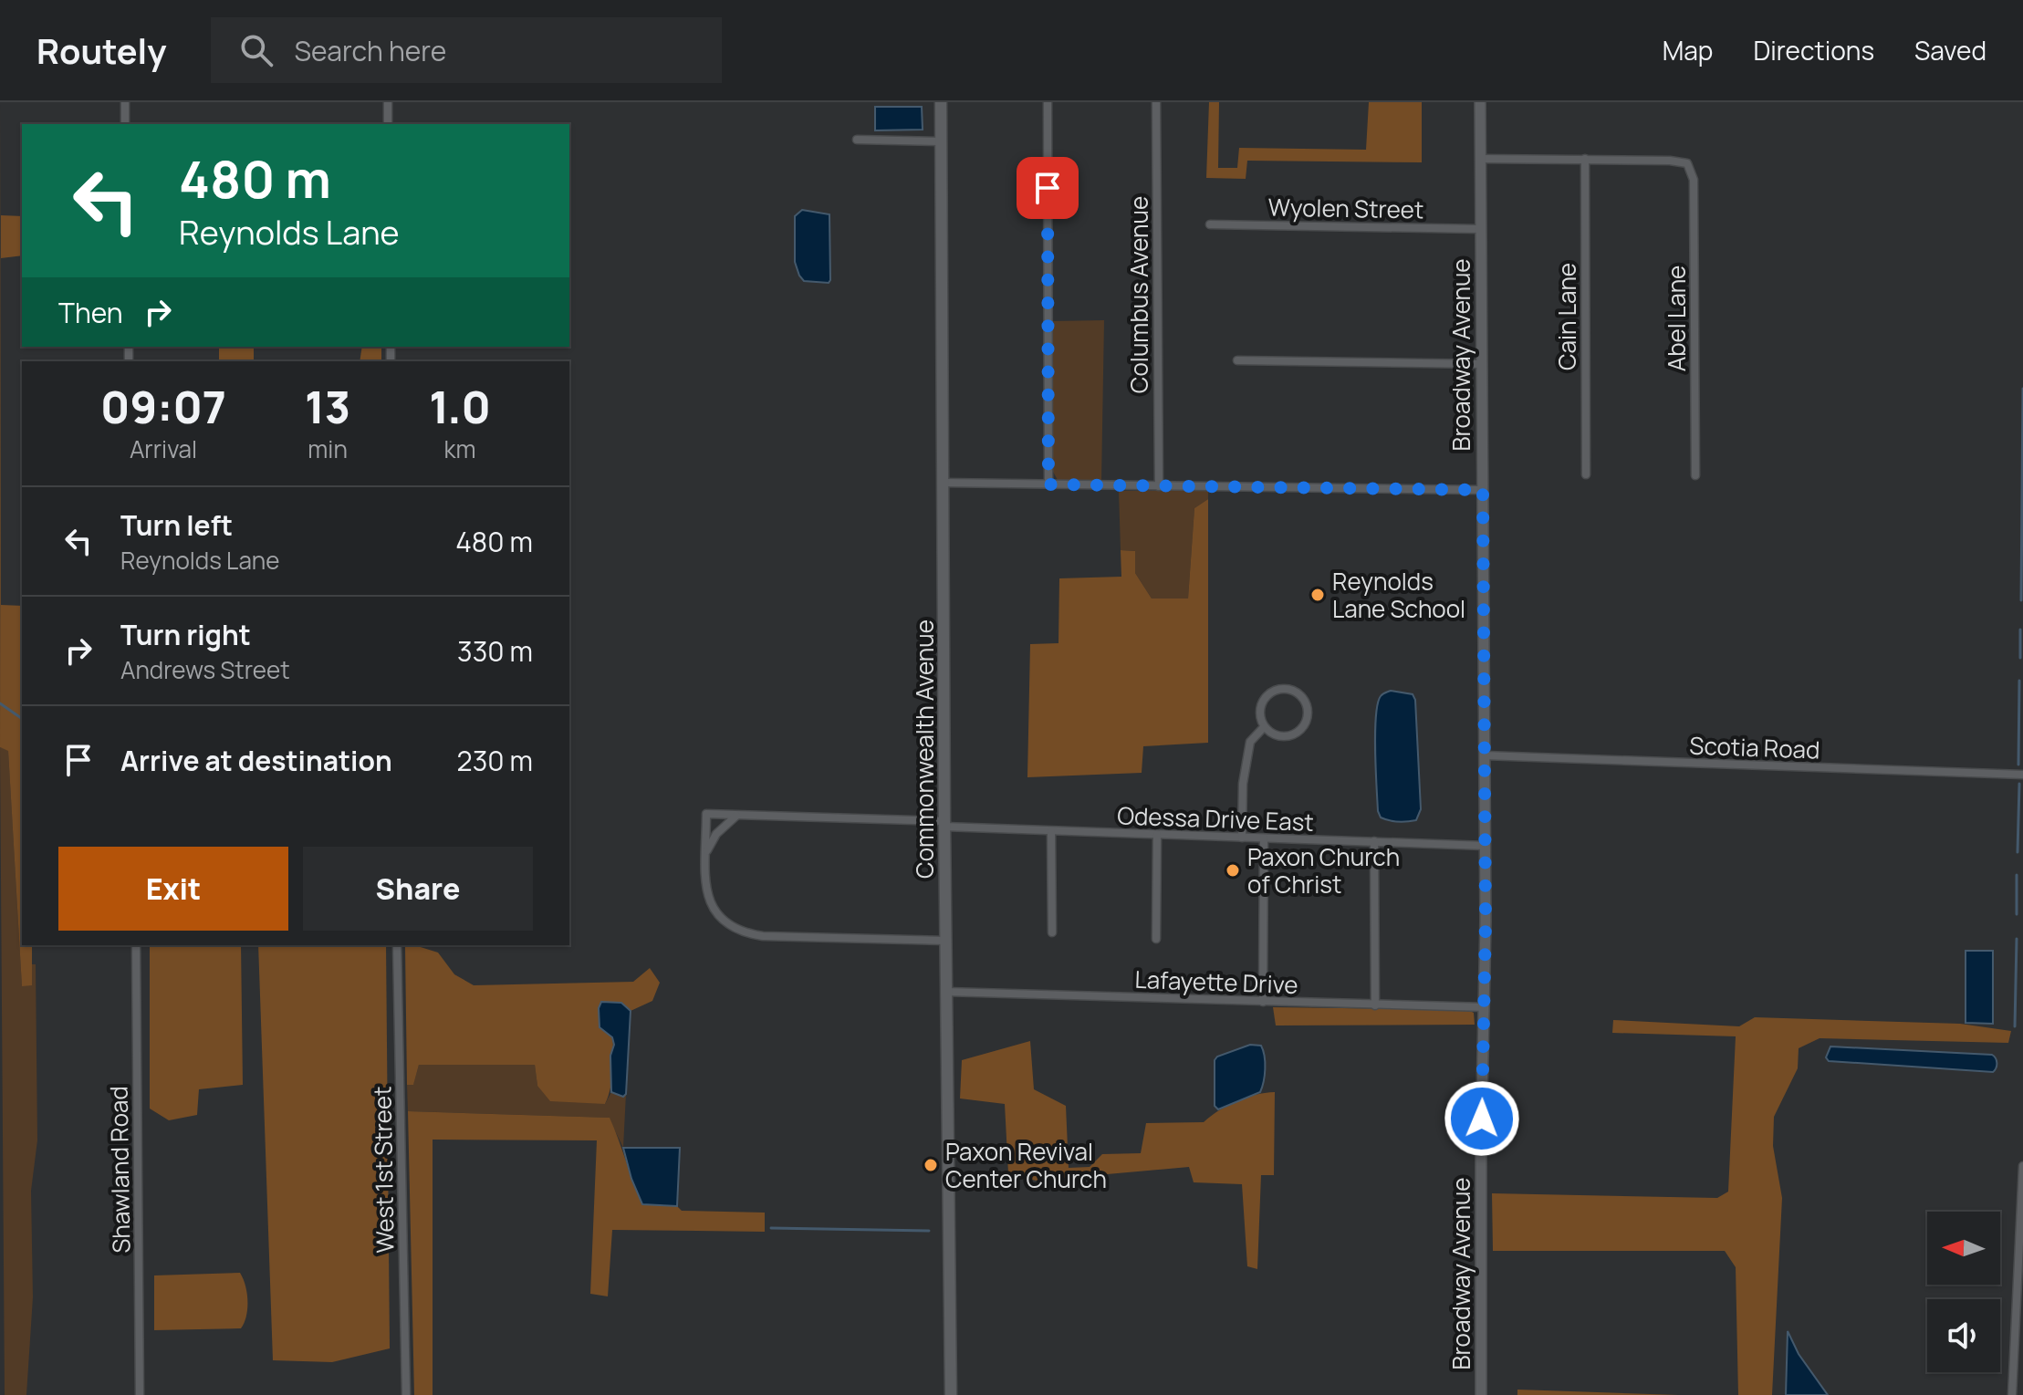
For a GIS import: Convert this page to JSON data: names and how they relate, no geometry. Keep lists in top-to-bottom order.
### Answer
{
  "streets": {
    "main road": ["Commonwealth Avenue"],
    "street": [
      "Wyolen Street",
      "Columbus Avenue",
      "Cain Lane",
      "Abel Lane",
      "Broadway Avenue",
      "Scotia Road",
      "Odessa Drive East",
      "Lafayette Drive",
      "Shawland Road",
      "West 1st Street"
    ]
  },
  "crossings": [
    ["Wyolen Street", "Broadway Avenue"],
    ["Cain Lane", "Abel Lane"],
    ["Broadway Avenue", "Scotia Road"],
    ["Broadway Avenue", "Odessa Drive East"],
    ["Broadway Avenue", "Lafayette Drive"],
    ["Commonwealth Avenue", "Odessa Drive East"],
    ["Commonwealth Avenue", "Lafayette Drive"]
  ],
  "places": ["Reynolds Lane School", "Paxon Church of Christ", "Paxon Revival Center Church"],
  "north": "left",
  "page": {
    "header": "Routely",
    "search": "Search here",
    "nav": ["Map", "Directions", "Saved"],
    "turn": ["480 m", "Reynolds Lane"],
    "then": "Then",
    "eta": [
      "09:07",
      "Arrival",
      "13",
      "min",
      "1.0",
      "km"
    ],
    "list": [
      {
        "name": "Turn left",
        "note": "Reynolds Lane",
        "value": "480 m"
      },
      {
        "name": "Turn right",
        "note": "Andrews Street",
        "value": "330 m"
      },
      {
        "name": "Arrive at destination",
        "value": "230 m"
      }
    ],
    "buttons": ["Exit", "Share"]
  }
}
